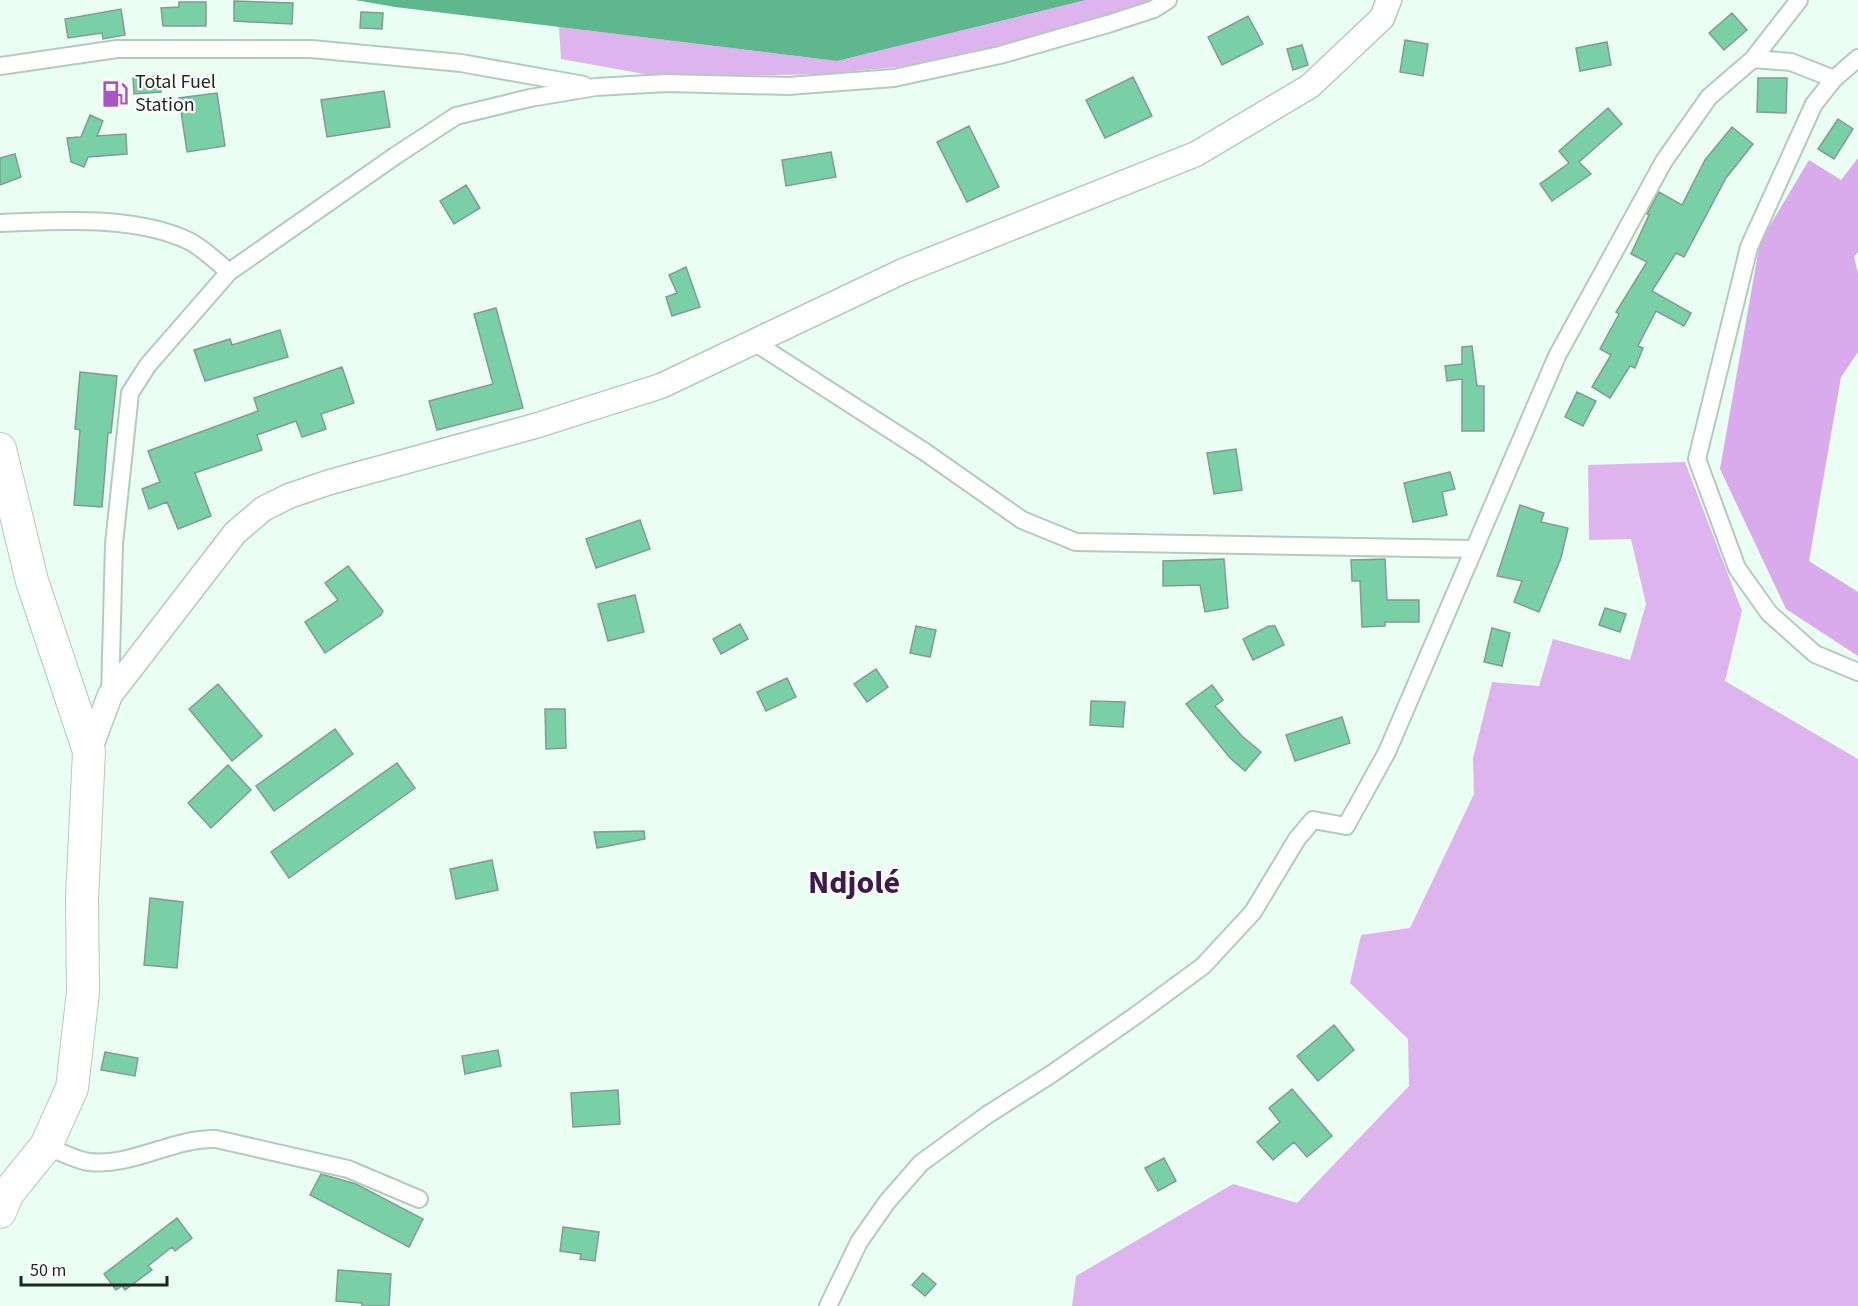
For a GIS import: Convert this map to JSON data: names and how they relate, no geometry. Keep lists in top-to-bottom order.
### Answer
{
  "districts": ["Ndjolé"],
  "places": {
    "fuel station": ["Total Fuel Station"]
  },
  "scale_bar": "50 m"
}
